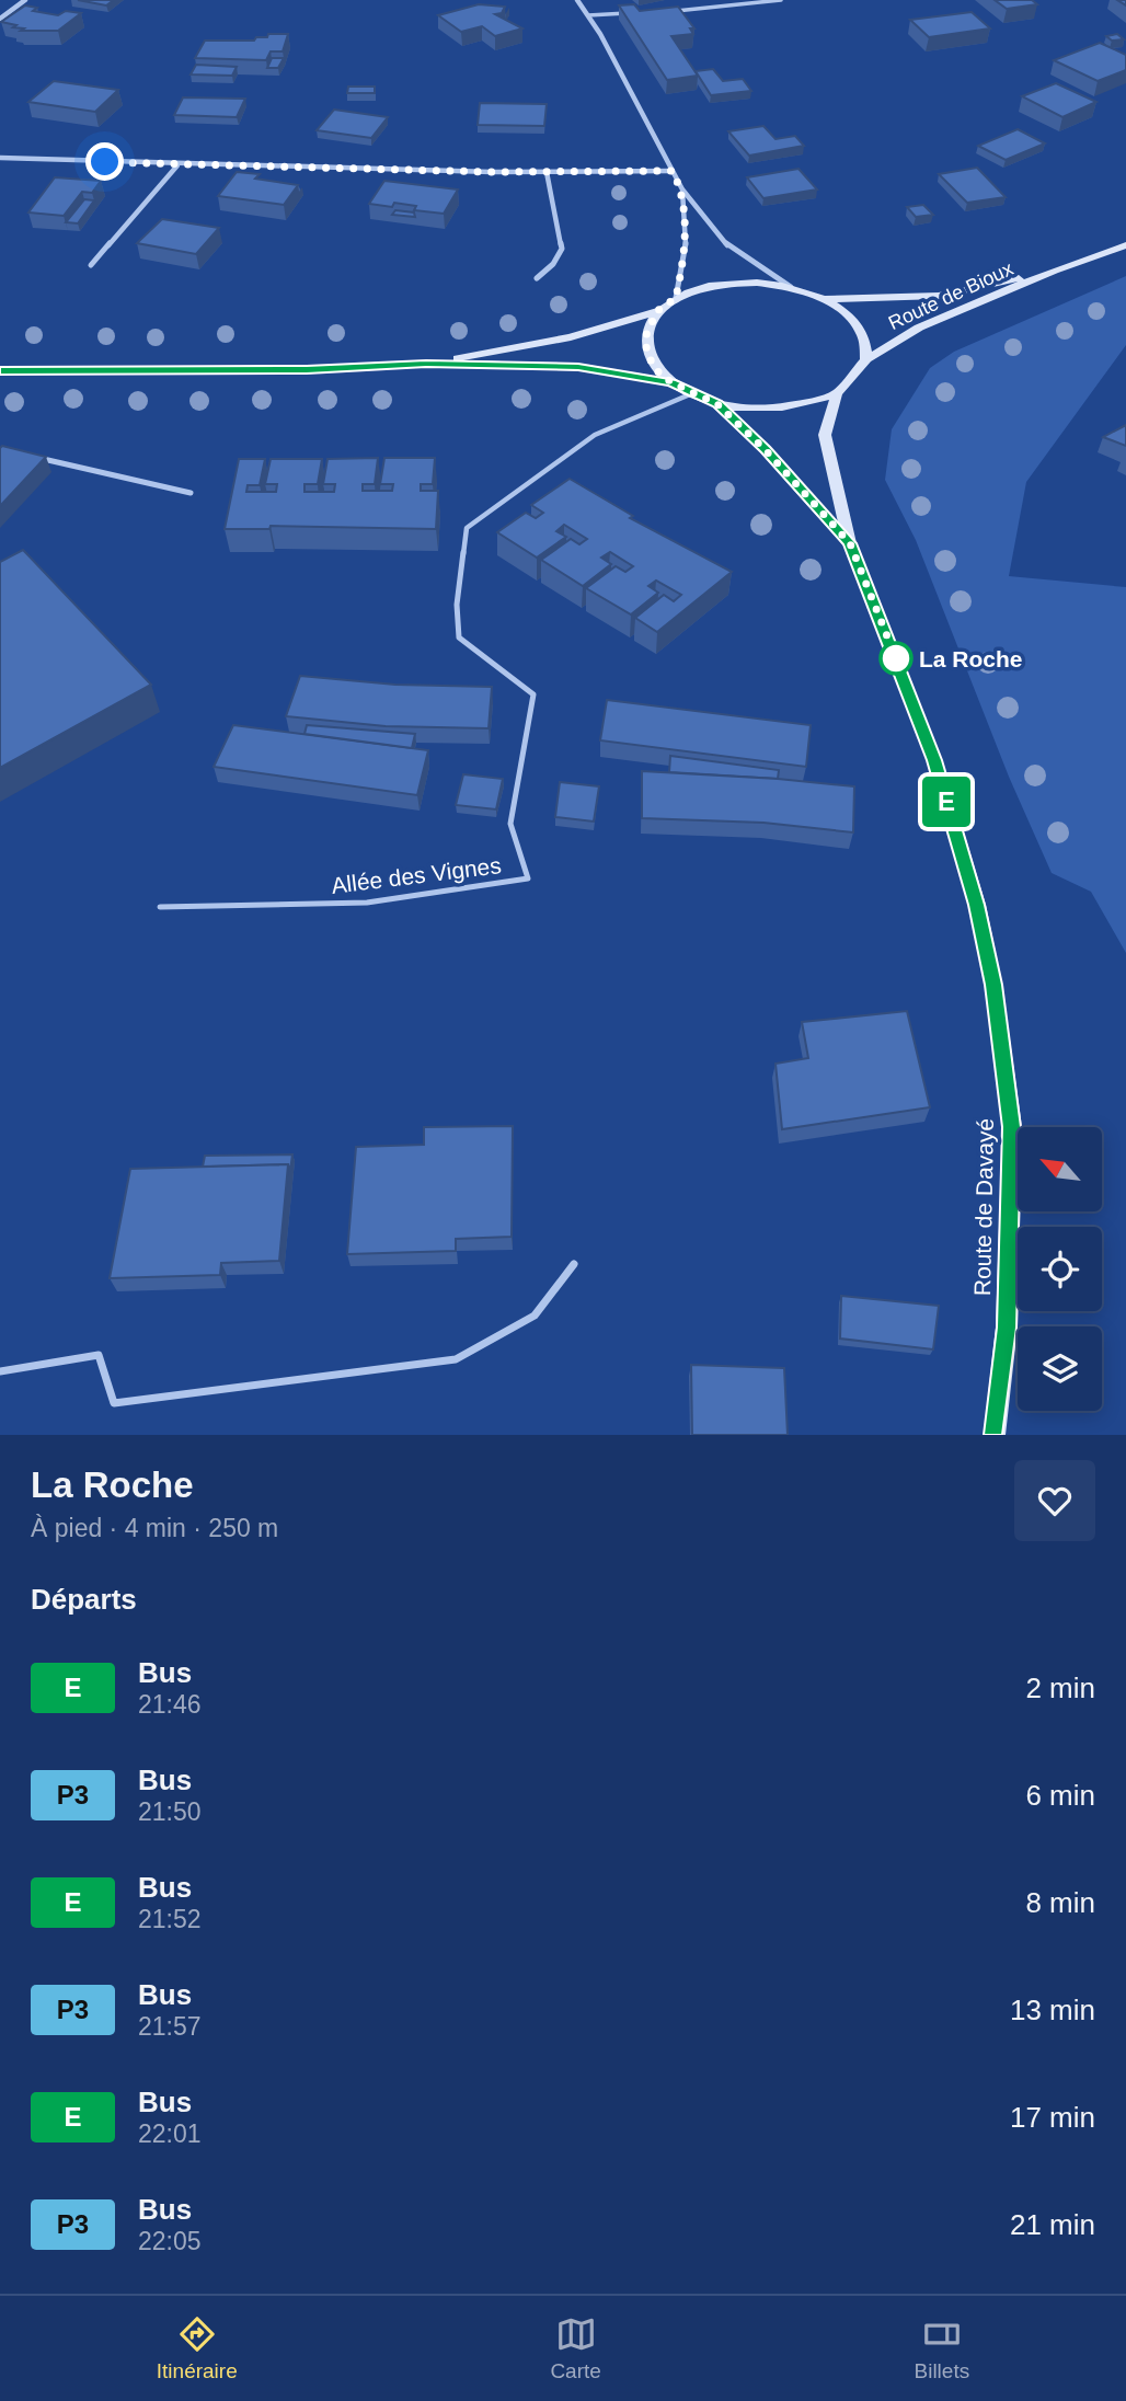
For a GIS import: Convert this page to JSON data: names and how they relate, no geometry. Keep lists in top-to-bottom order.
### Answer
{
  "streets": {
    "main road": ["Route de Bioux", "Route de Davayé"],
    "lane": ["Allée des Vignes"]
  },
  "crossings": [
    ["Route de Bioux", "Allée des Vignes"]
  ],
  "places": ["La Roche"],
  "lines": ["bus line E"],
  "north": "top left",
  "page": {
    "on_map": "E",
    "heading": [
      ["La Roche", "À pied · 4 min · 250 m"],
      "Départs"
    ],
    "list": [
      {
        "mark": "E",
        "name": "Bus",
        "note": "21:46",
        "value": "2 min"
      },
      {
        "mark": "P3",
        "name": "Bus",
        "note": "21:50",
        "value": "6 min"
      },
      {
        "mark": "E",
        "name": "Bus",
        "note": "21:52",
        "value": "8 min"
      },
      {
        "mark": "P3",
        "name": "Bus",
        "note": "21:57",
        "value": "13 min"
      },
      {
        "mark": "E",
        "name": "Bus",
        "note": "22:01",
        "value": "17 min"
      },
      {
        "mark": "P3",
        "name": "Bus",
        "note": "22:05",
        "value": "21 min"
      }
    ],
    "tabs": ["Itinéraire", "Carte", "Billets"]
  }
}
